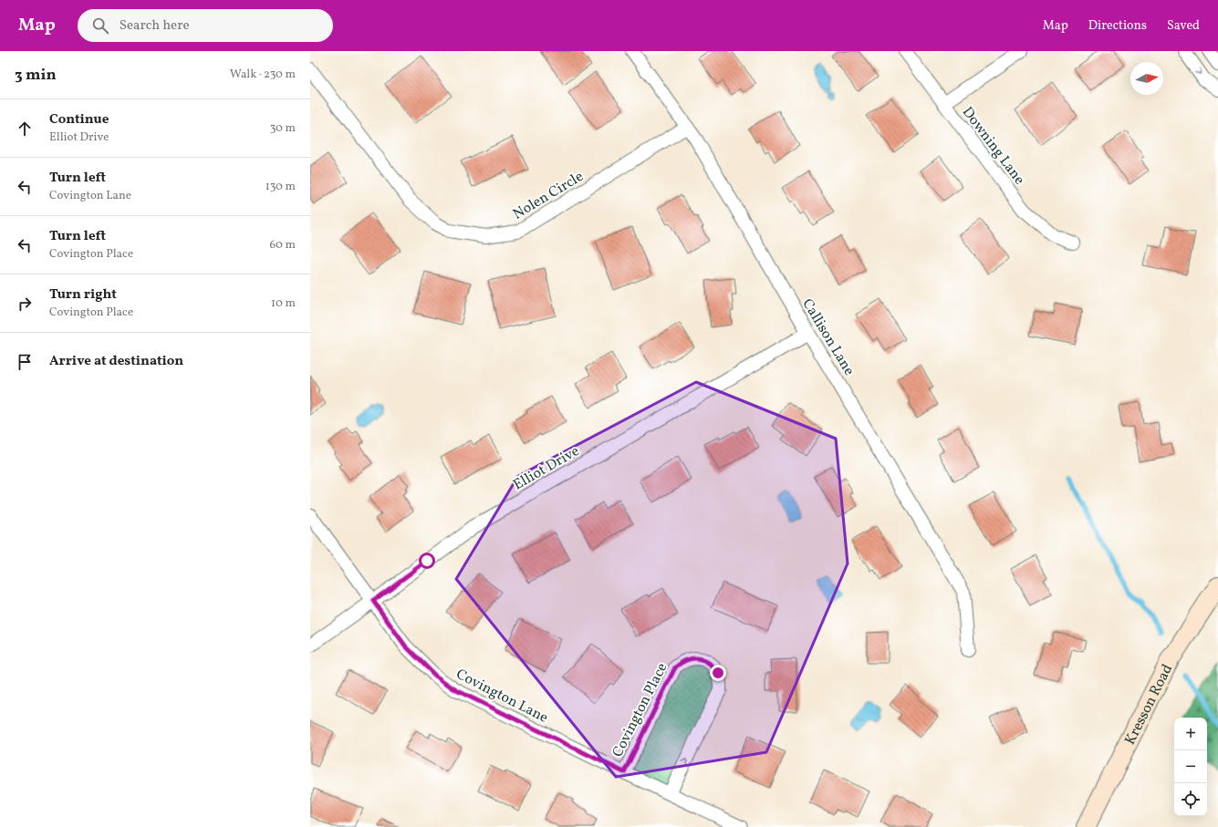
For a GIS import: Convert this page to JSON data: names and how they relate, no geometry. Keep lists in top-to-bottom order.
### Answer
{
  "streets": {
    "main road": ["Kresson Road"],
    "street": [
      "Downing Lane",
      "Nolen Circle",
      "Callison Lane",
      "Elliot Drive",
      "Covington Lane",
      "Covington Place"
    ]
  },
  "crossings": [
    ["Nolen Circle", "Callison Lane"],
    ["Callison Lane", "Elliot Drive"],
    ["Elliot Drive", "Covington Lane"],
    ["Covington Lane", "Covington Place"]
  ],
  "north": "right",
  "page": {
    "header": "Map",
    "search": "Search here",
    "nav": ["Map", "Directions", "Saved"],
    "heading": ["3 min", "Walk · 230 m"],
    "list": [
      ["Continue", "Elliot Drive", "30 m"],
      ["Turn left", "Covington Lane", "130 m"],
      ["Turn left", "Covington Place", "60 m"],
      ["Turn right", "Covington Place", "10 m"],
      "Arrive at destination"
    ],
    "map_buttons": ["+", "−"]
  }
}
